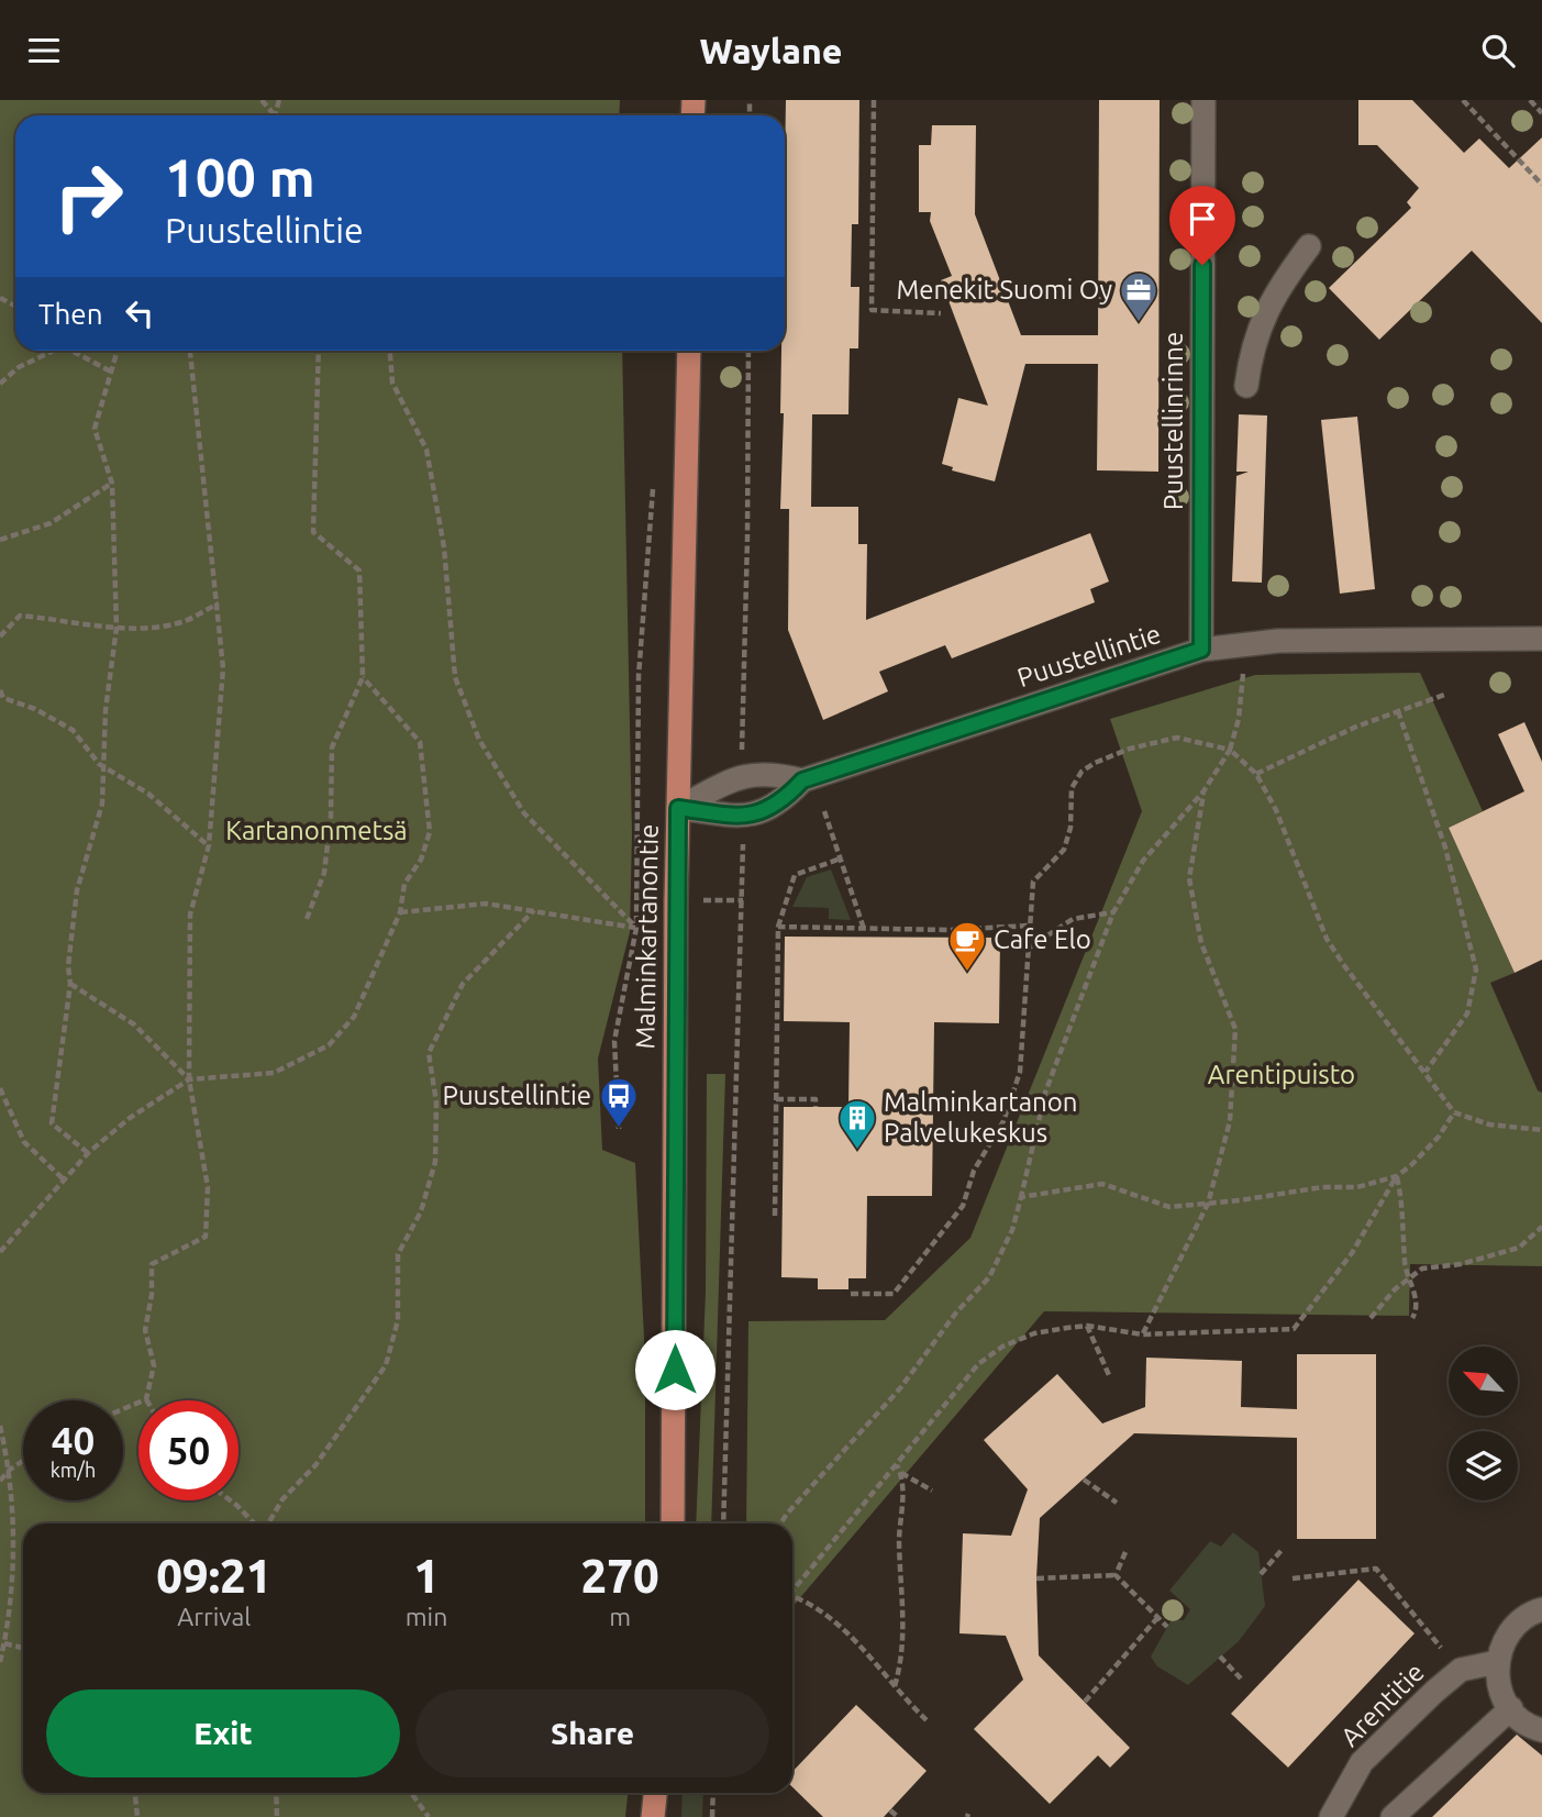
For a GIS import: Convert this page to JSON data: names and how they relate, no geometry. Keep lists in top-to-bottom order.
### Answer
{
  "streets": {
    "main road": ["Malminkartanontie"],
    "street": ["Puustellinrinne", "Puustellintie", "Arentitie"]
  },
  "crossings": [
    ["Puustellinrinne", "Puustellintie"],
    ["Puustellintie", "Malminkartanontie"]
  ],
  "parks": ["Kartanonmetsä", "Arentipuisto"],
  "places": {
    "office": ["Menekit Suomi Oy"],
    "cafe": ["Cafe Elo"],
    "bus stop": ["Puustellintie"],
    "building": ["Malminkartanon Palvelukeskus"]
  },
  "north": "top left",
  "page": {
    "header": "Waylane",
    "turn": ["100 m", "Puustellintie"],
    "then": "Then",
    "speed": "40 km/h",
    "limit": "50",
    "eta": [
      "09:21",
      "Arrival",
      "1",
      "min",
      "270",
      "m"
    ],
    "buttons": ["Exit", "Share"]
  }
}
